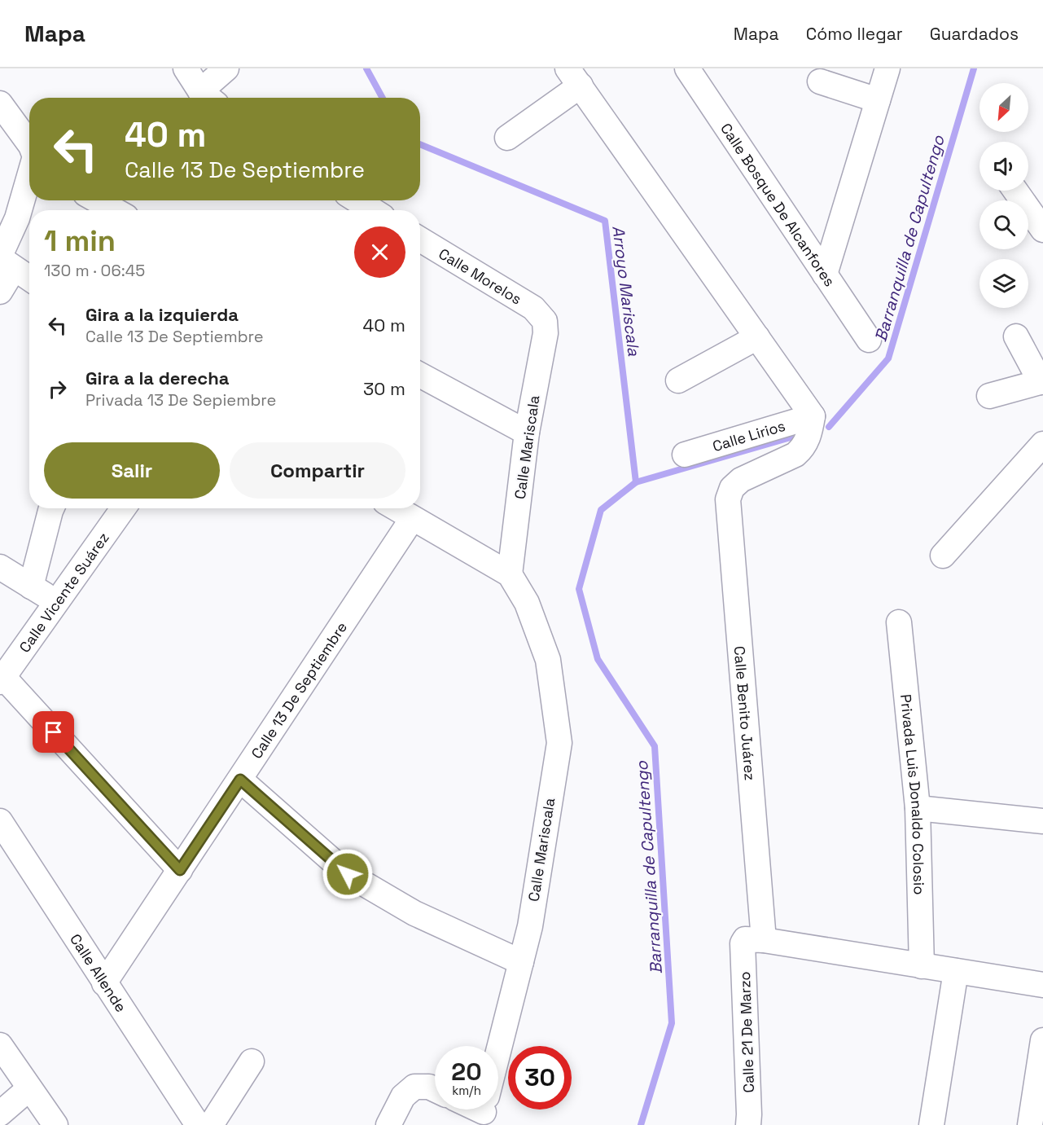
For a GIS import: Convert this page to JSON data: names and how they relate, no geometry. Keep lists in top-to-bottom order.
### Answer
{
  "streets": {
    "street": [
      "Calle Bosque De Alcanfores",
      "Calle Morelos",
      "Calle Lirios",
      "Calle Mariscala",
      "Calle Vicente Suárez",
      "Calle 13 De Septiembre",
      "Calle Benito Juárez",
      "Privada Luis Donaldo Colosio",
      "Calle Allende",
      "Calle 21 De Marzo"
    ]
  },
  "crossings": [
    ["Calle Morelos", "Calle Mariscala"],
    ["Calle Lirios", "Calle Benito Juárez"],
    ["Calle 13 De Septiembre", "Calle Allende"],
    ["Calle Benito Juárez", "Calle 21 De Marzo"]
  ],
  "water": ["Barranquilla de Capultengo", "Arroyo Mariscala"],
  "north": "bottom left",
  "page": {
    "header": "Mapa",
    "nav": ["Mapa", "Cómo llegar", "Guardados"],
    "turn": ["40 m", "Calle 13 De Septiembre"],
    "heading": ["1 min", "130 m · 06:45"],
    "list": [
      {
        "name": "Gira a la izquierda",
        "note": "Calle 13 De Septiembre",
        "value": "40 m"
      },
      {
        "name": "Gira a la derecha",
        "note": "Privada 13 De Sepiembre",
        "value": "30 m"
      }
    ],
    "buttons": ["Salir", "Compartir"],
    "speed": "20 km/h",
    "limit": "30"
  }
}
